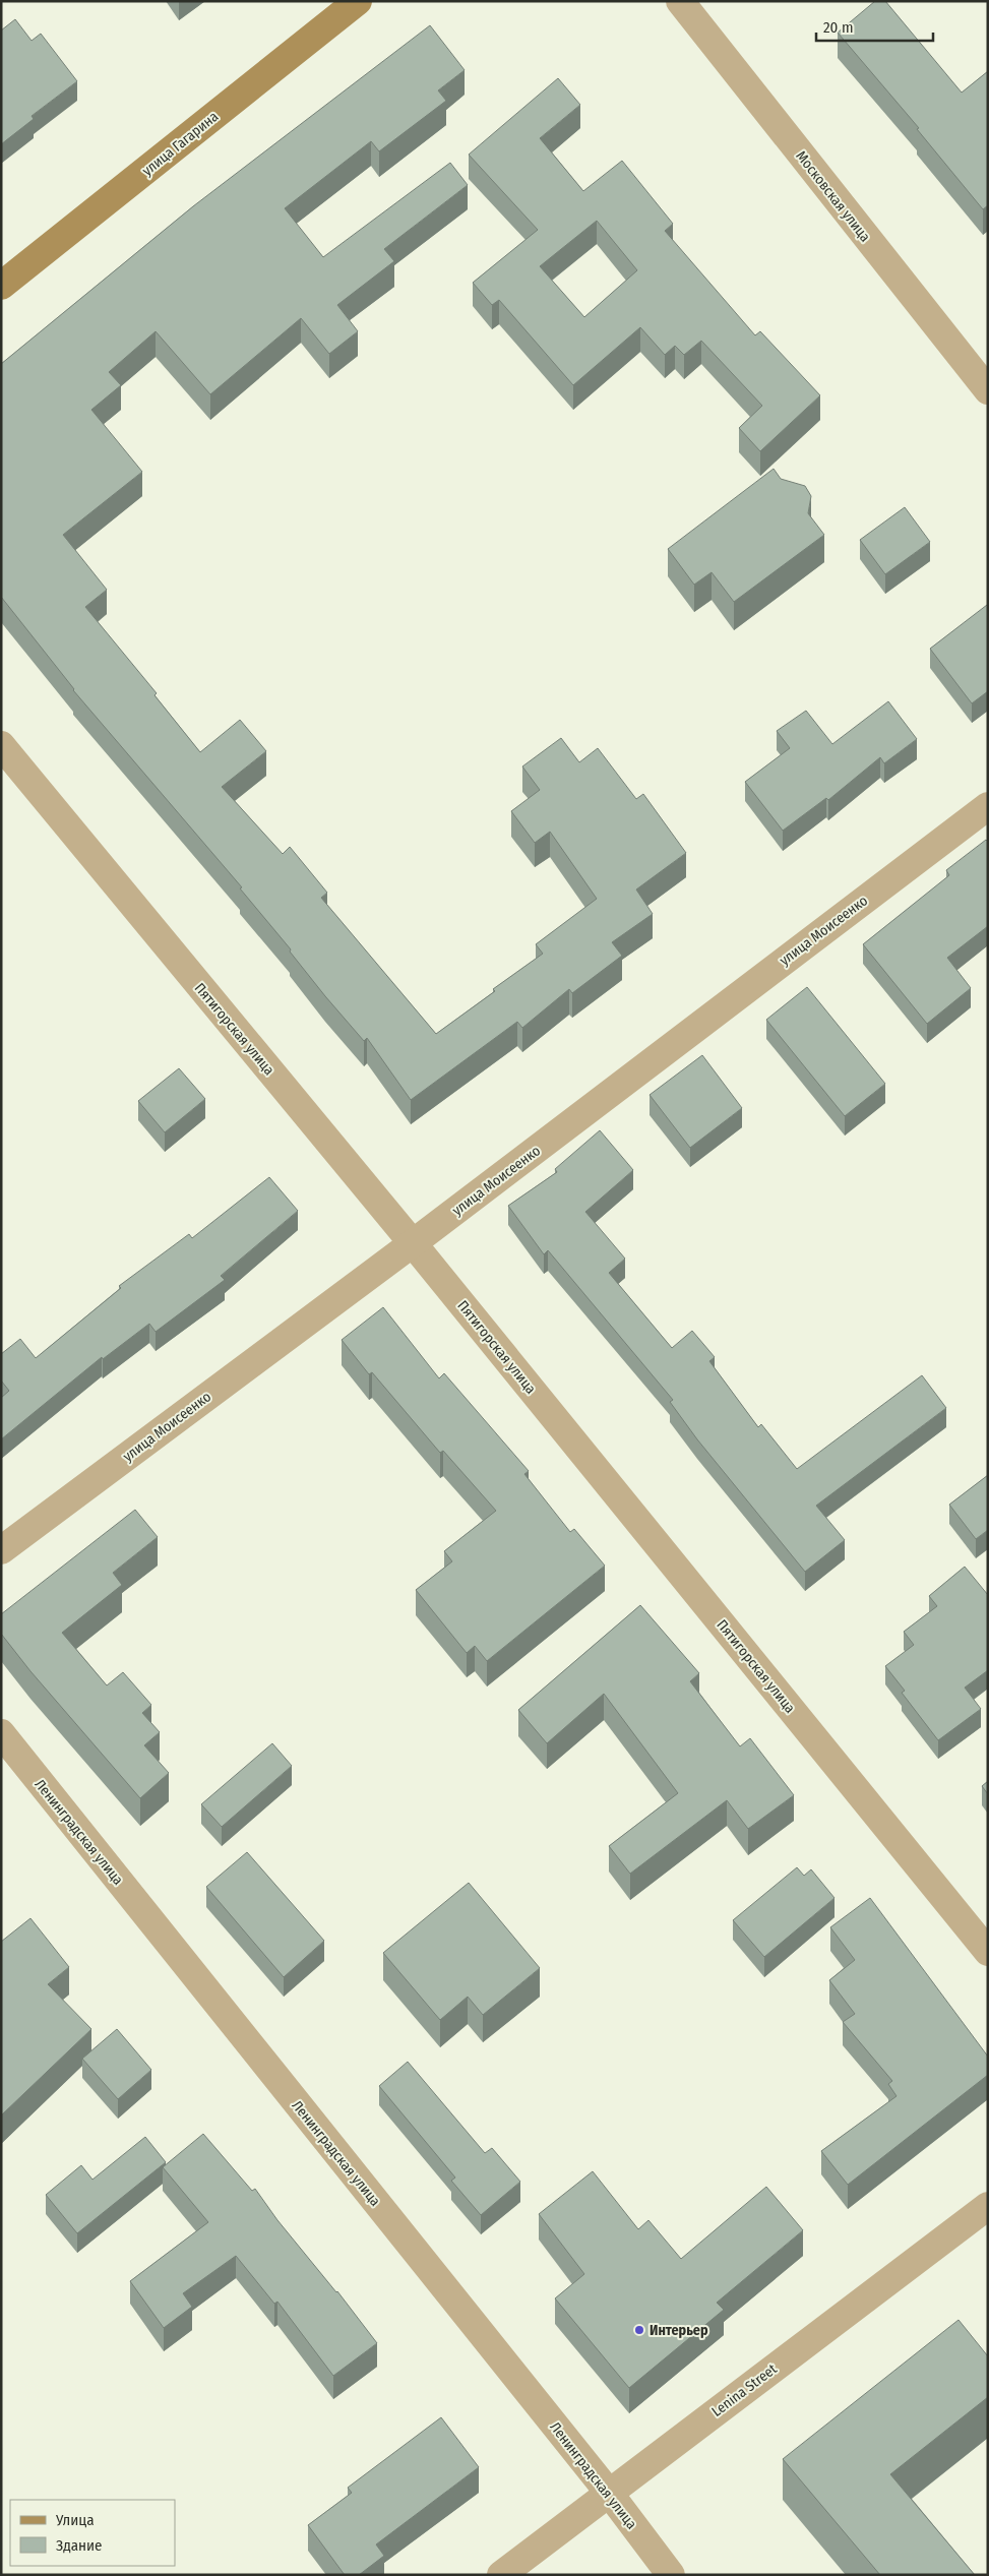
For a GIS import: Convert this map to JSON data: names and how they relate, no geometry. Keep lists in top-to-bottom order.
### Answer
{
  "streets": {
    "street": [
      "улица Гагарина",
      "Московская улица",
      "улица Моисеенко",
      "Пятигорская улица",
      "Ленинградская улица",
      "Lenina Street"
    ]
  },
  "crossings": [
    ["улица Моисеенко", "Пятигорская улица"],
    ["Ленинградская улица", "Lenina Street"]
  ],
  "places": ["Интерьер"],
  "legend": ["Улица", "Здание"],
  "scale_bar": "20 m"
}
